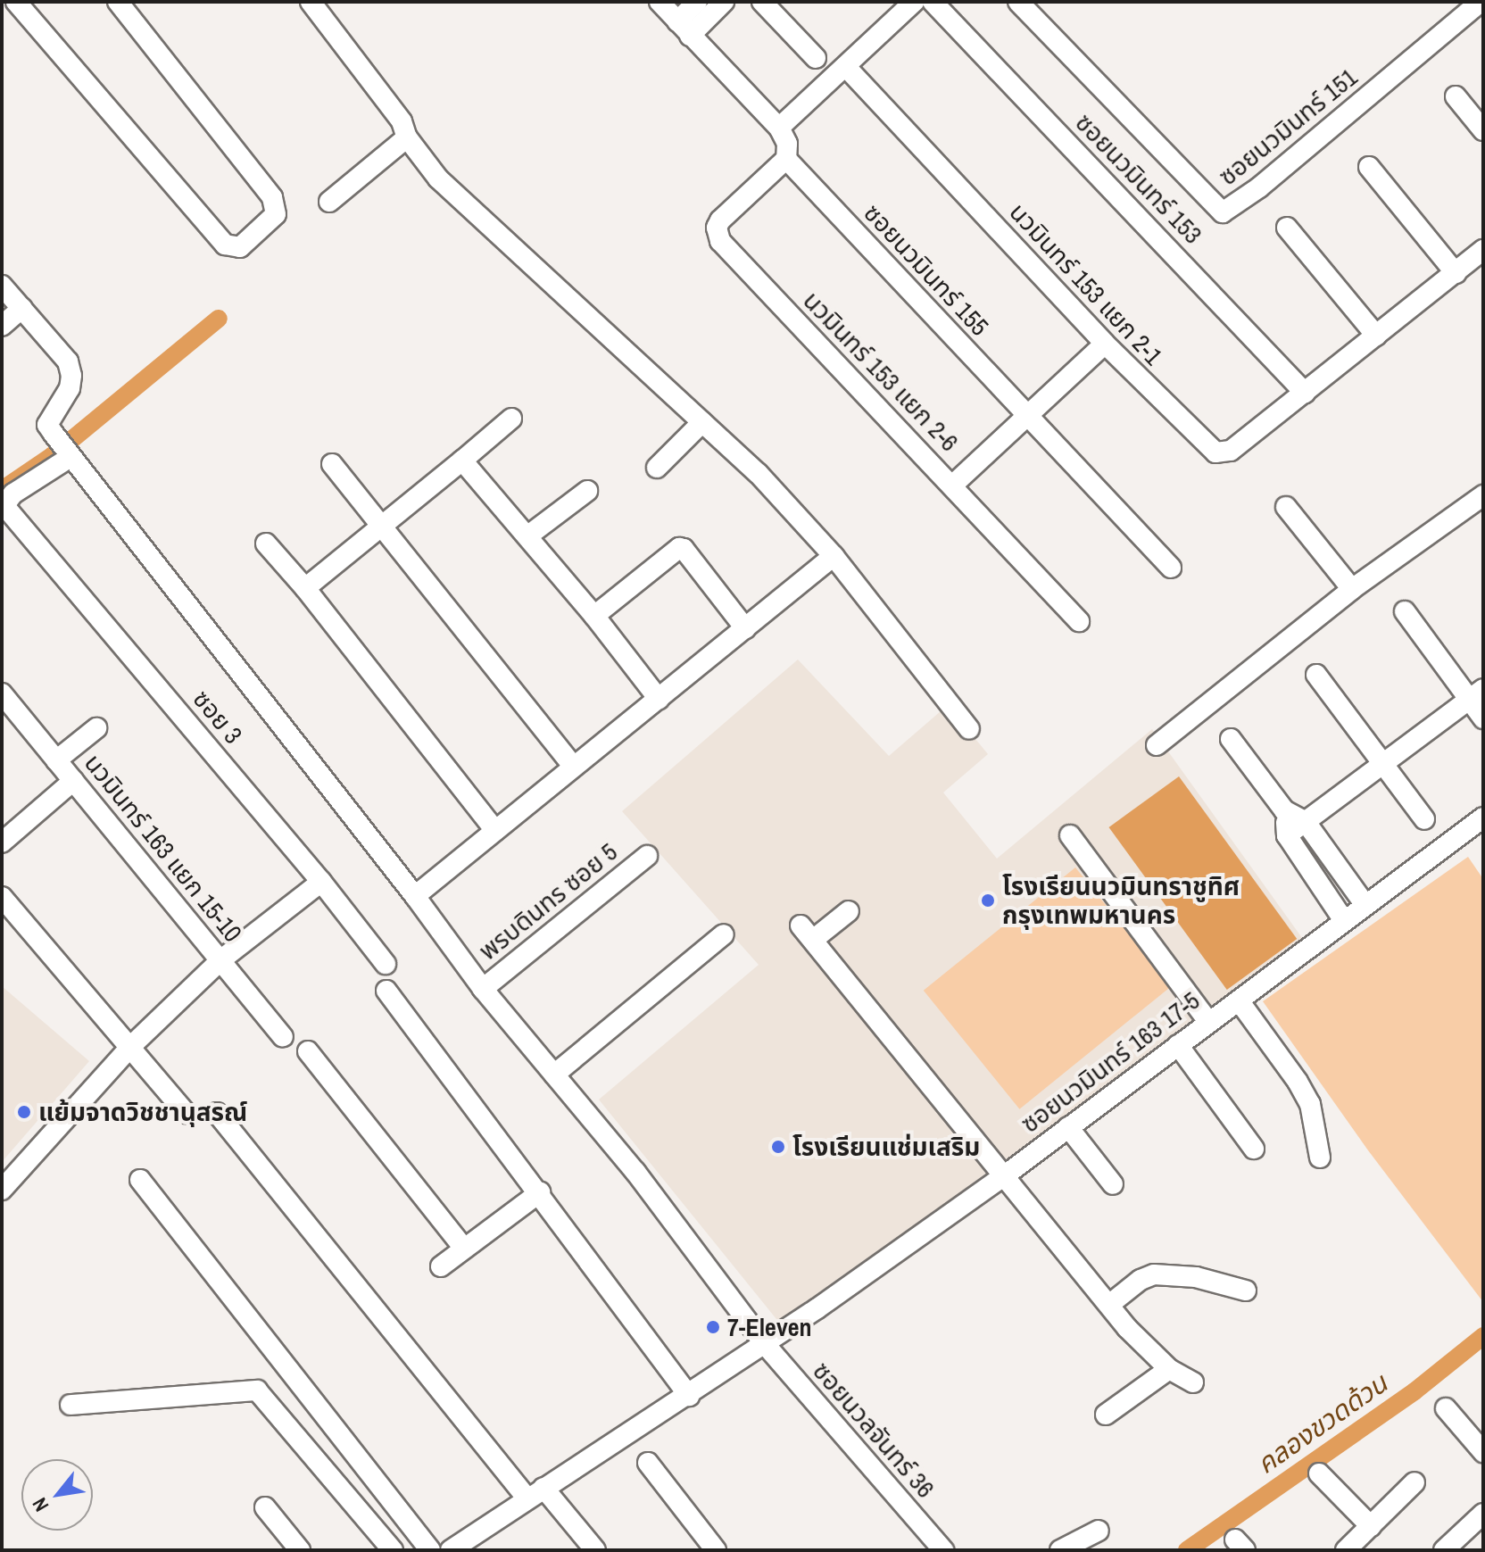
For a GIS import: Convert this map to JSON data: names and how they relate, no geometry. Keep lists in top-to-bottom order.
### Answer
{
  "streets": {
    "street": [
      "ซอยนวมินทร์ 151",
      "ซอยนวมินทร์ 153",
      "ซอยนวมินทร์ 155",
      "นวมินทร์ 153 แยก 2-1",
      "นวมินทร์ 153 แยก 2-6",
      "ซอย 3",
      "นวมินทร์ 163 แยก 15-10",
      "พรบดินทร ซอย 5",
      "ซอยนวมินทร์ 163 17-5",
      "ซอยนวลจันทร์ 36"
    ]
  },
  "crossings": [
    ["ซอยนวมินทร์ 153", "นวมินทร์ 153 แยก 2-1"],
    ["ซอยนวมินทร์ 155", "นวมินทร์ 153 แยก 2-6"],
    ["พรบดินทร ซอย 5", "ซอยนวลจันทร์ 36"],
    ["ซอยนวมินทร์ 163 17-5", "ซอยนวลจันทร์ 36"]
  ],
  "water": ["คลองขวดด้วน"],
  "places": [
    "โรงเรียนนวมินทราชูทิศ กรุงเทพมหานคร",
    "แย้มจาดวิชชานุสรณ์",
    "โรงเรียนแช่มเสริม",
    "7-Eleven"
  ],
  "north": "bottom left"
}
